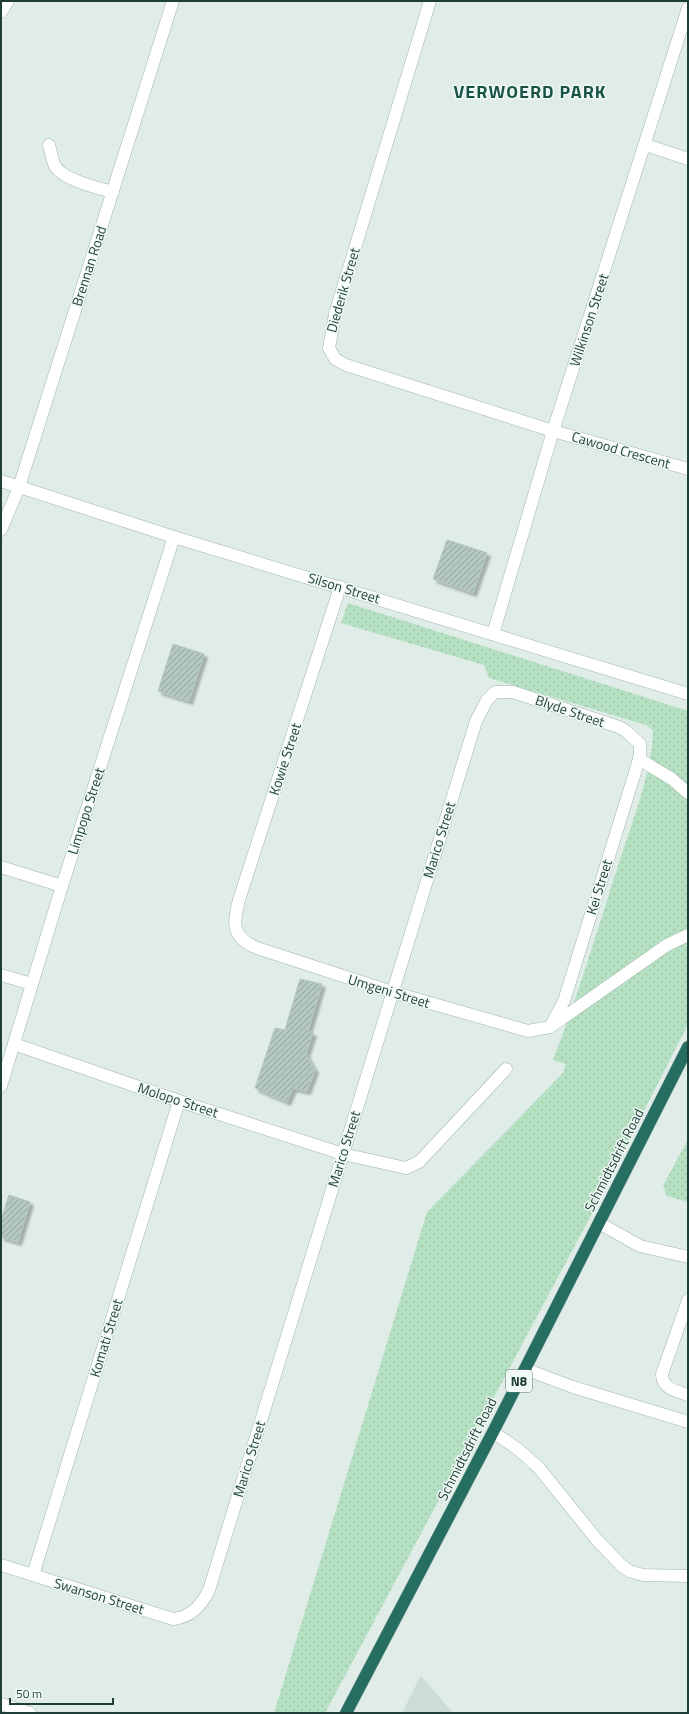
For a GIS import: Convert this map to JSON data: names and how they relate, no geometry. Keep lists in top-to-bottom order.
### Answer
{
  "streets": {
    "highway": ["Schmidtsdrift Road", "N8"],
    "street": [
      "Brennan Road",
      "Diederik Street",
      "Wilkinson Street",
      "Cawood Crescent",
      "Silson Street",
      "Blyde Street",
      "Kowie Street",
      "Limpopo Street",
      "Marico Street",
      "Kei Street",
      "Umgeni Street",
      "Molopo Street",
      "Komati Street",
      "Swanson Street"
    ]
  },
  "crossings": [
    ["Brennan Road", "Silson Street"],
    ["Diederik Street", "Wilkinson Street"],
    ["Diederik Street", "Cawood Crescent"],
    ["Wilkinson Street", "Cawood Crescent"],
    ["Wilkinson Street", "Silson Street"],
    ["Silson Street", "Kowie Street"],
    ["Silson Street", "Limpopo Street"],
    ["Blyde Street", "Marico Street"],
    ["Blyde Street", "Kei Street"],
    ["Kowie Street", "Umgeni Street"],
    ["Limpopo Street", "Molopo Street"],
    ["Marico Street", "Umgeni Street"],
    ["Marico Street", "Molopo Street"],
    ["Marico Street", "Swanson Street"],
    ["Kei Street", "Umgeni Street"],
    ["Molopo Street", "Komati Street"],
    ["Komati Street", "Swanson Street"]
  ],
  "districts": ["VERWOERD PARK"],
  "scale_bar": "50 m"
}
